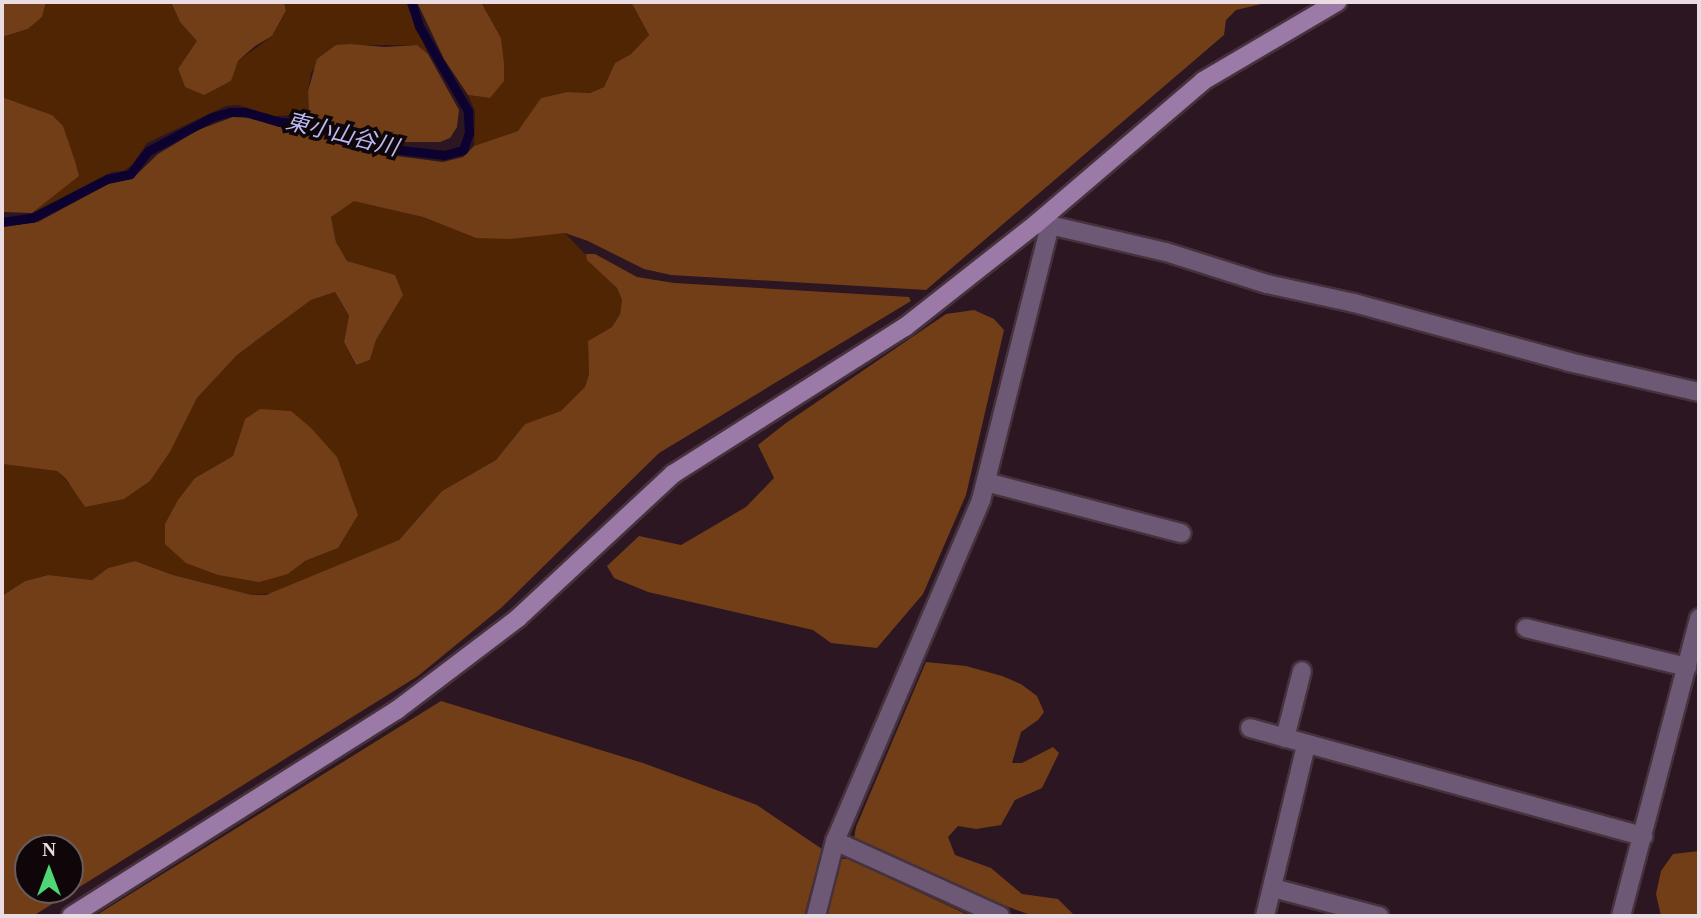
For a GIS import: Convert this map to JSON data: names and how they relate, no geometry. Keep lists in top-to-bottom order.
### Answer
{
  "water": ["東小山谷川"],
  "north": "top"
}
